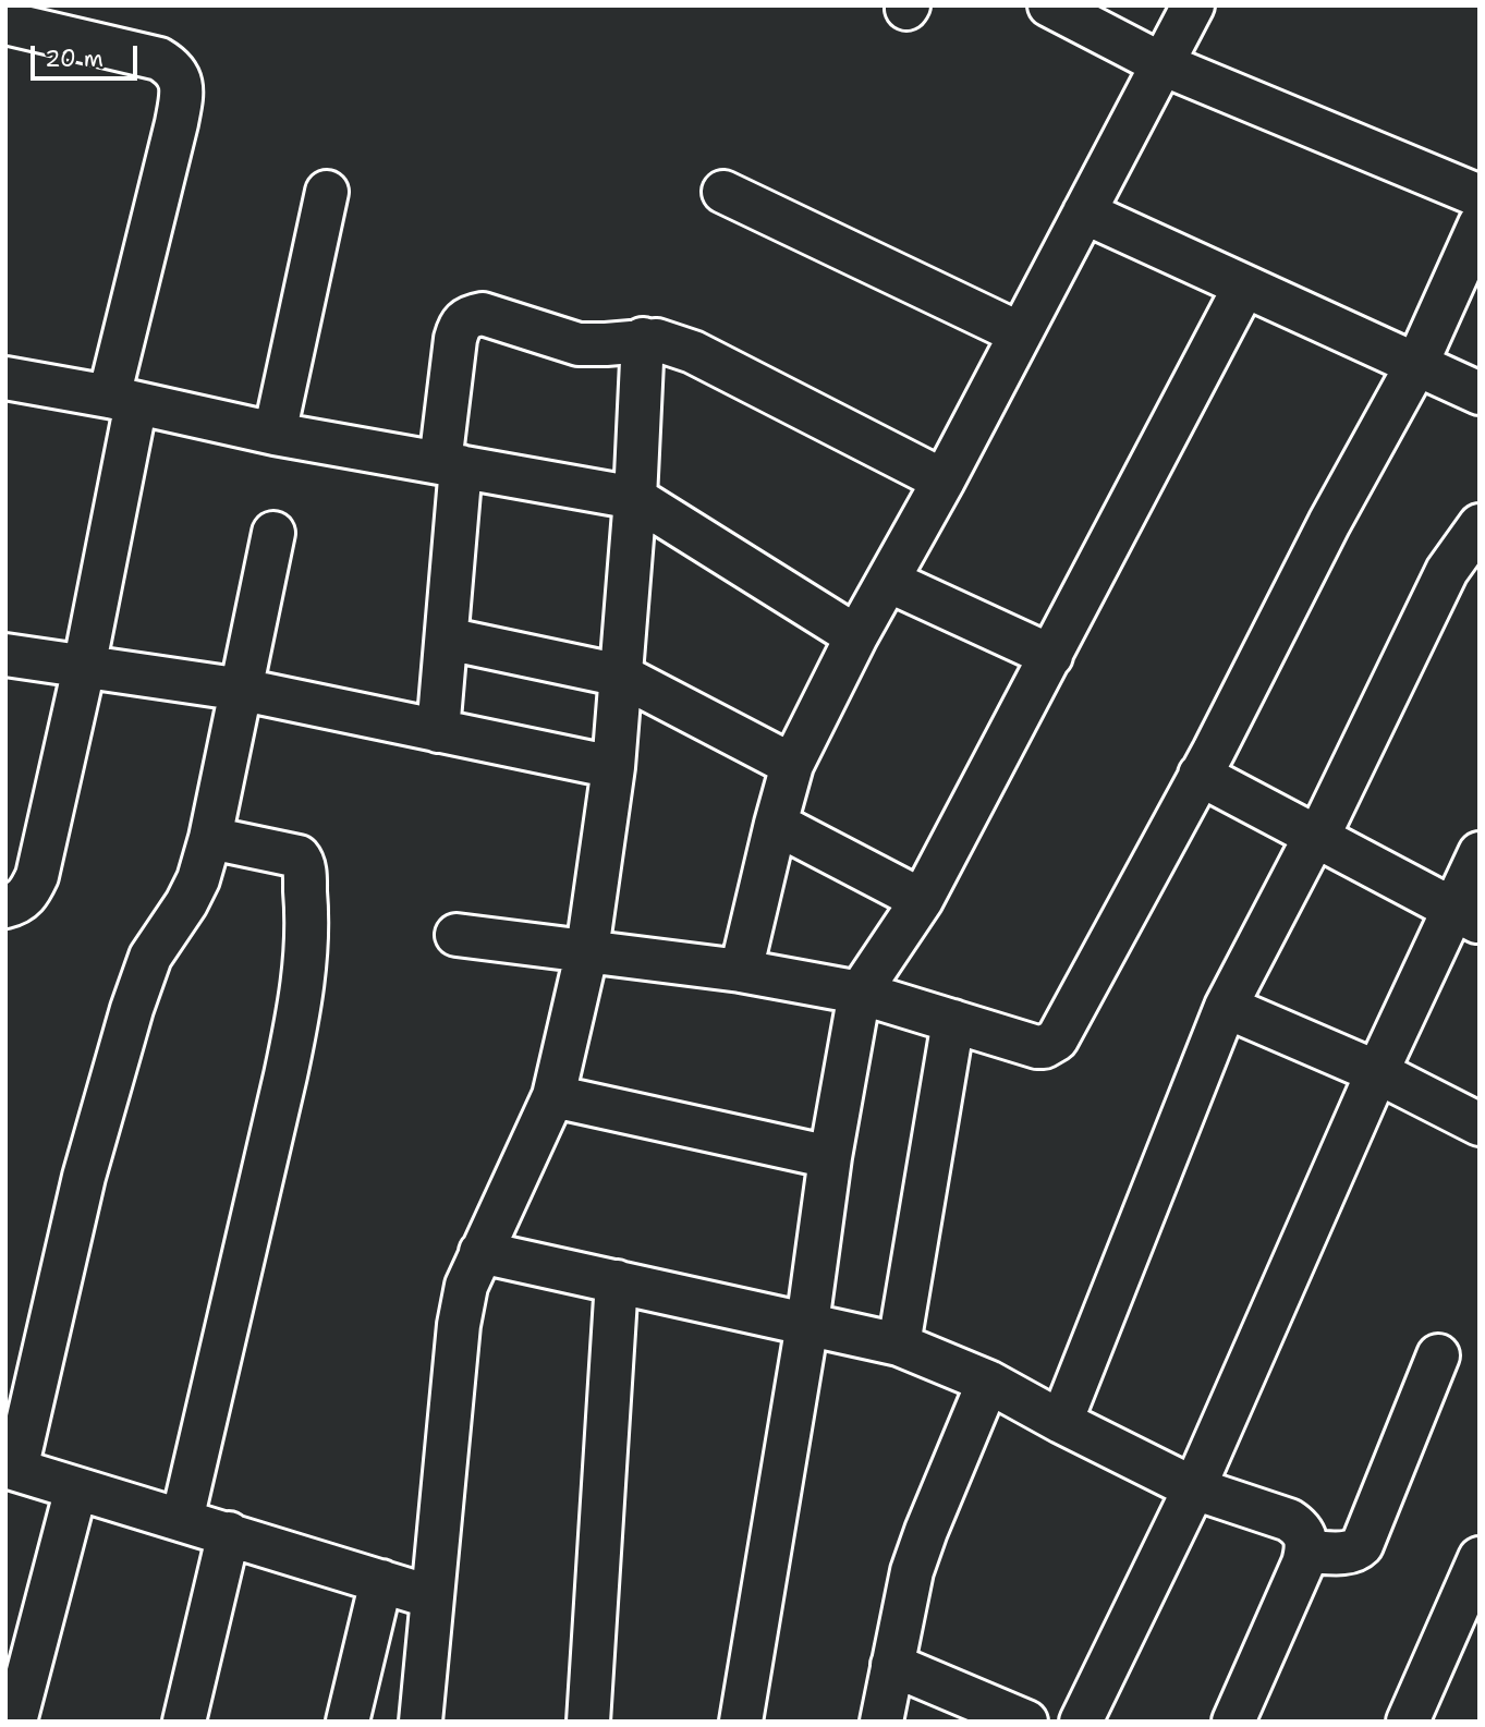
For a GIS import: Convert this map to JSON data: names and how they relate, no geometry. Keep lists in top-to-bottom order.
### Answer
{
  "scale_bar": "20 m"
}
